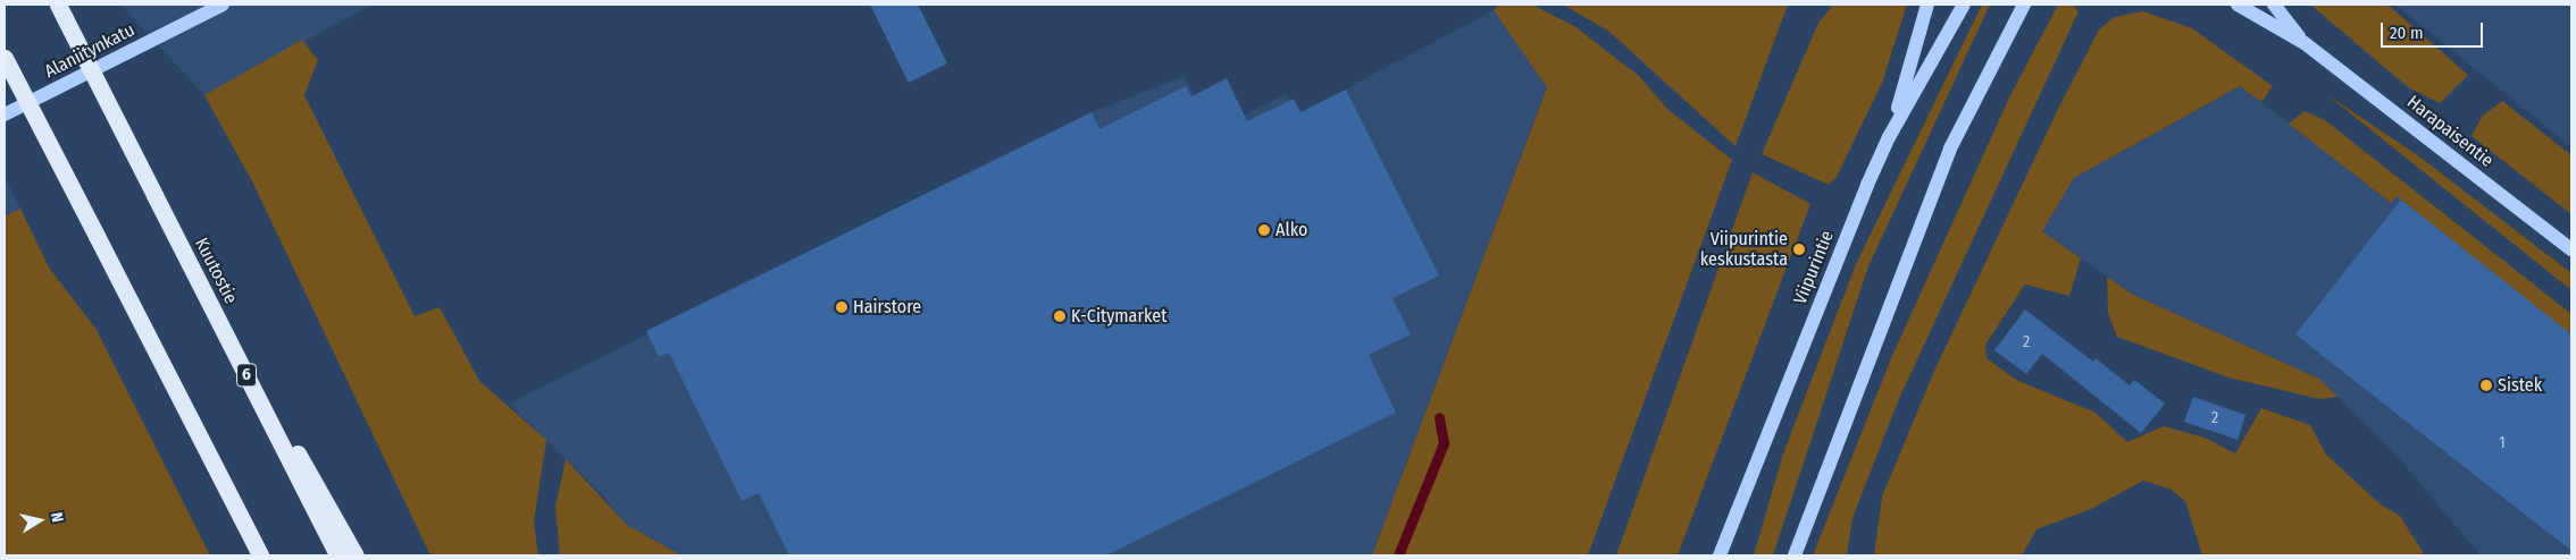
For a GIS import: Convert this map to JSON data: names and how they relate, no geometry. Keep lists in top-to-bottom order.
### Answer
{
  "streets": {
    "highway": ["Kuutostie", "6"],
    "main road": ["Alaniitynkatu", "Harapaisentie", "Viipurintie"]
  },
  "places": [
    "Alko",
    "Viipurintie keskustasta",
    "Hairstore",
    "K-Citymarket",
    "Sistek"
  ],
  "house_numbers": ["2", "2", "1"],
  "scale_bar": "20 m",
  "north": "right"
}
